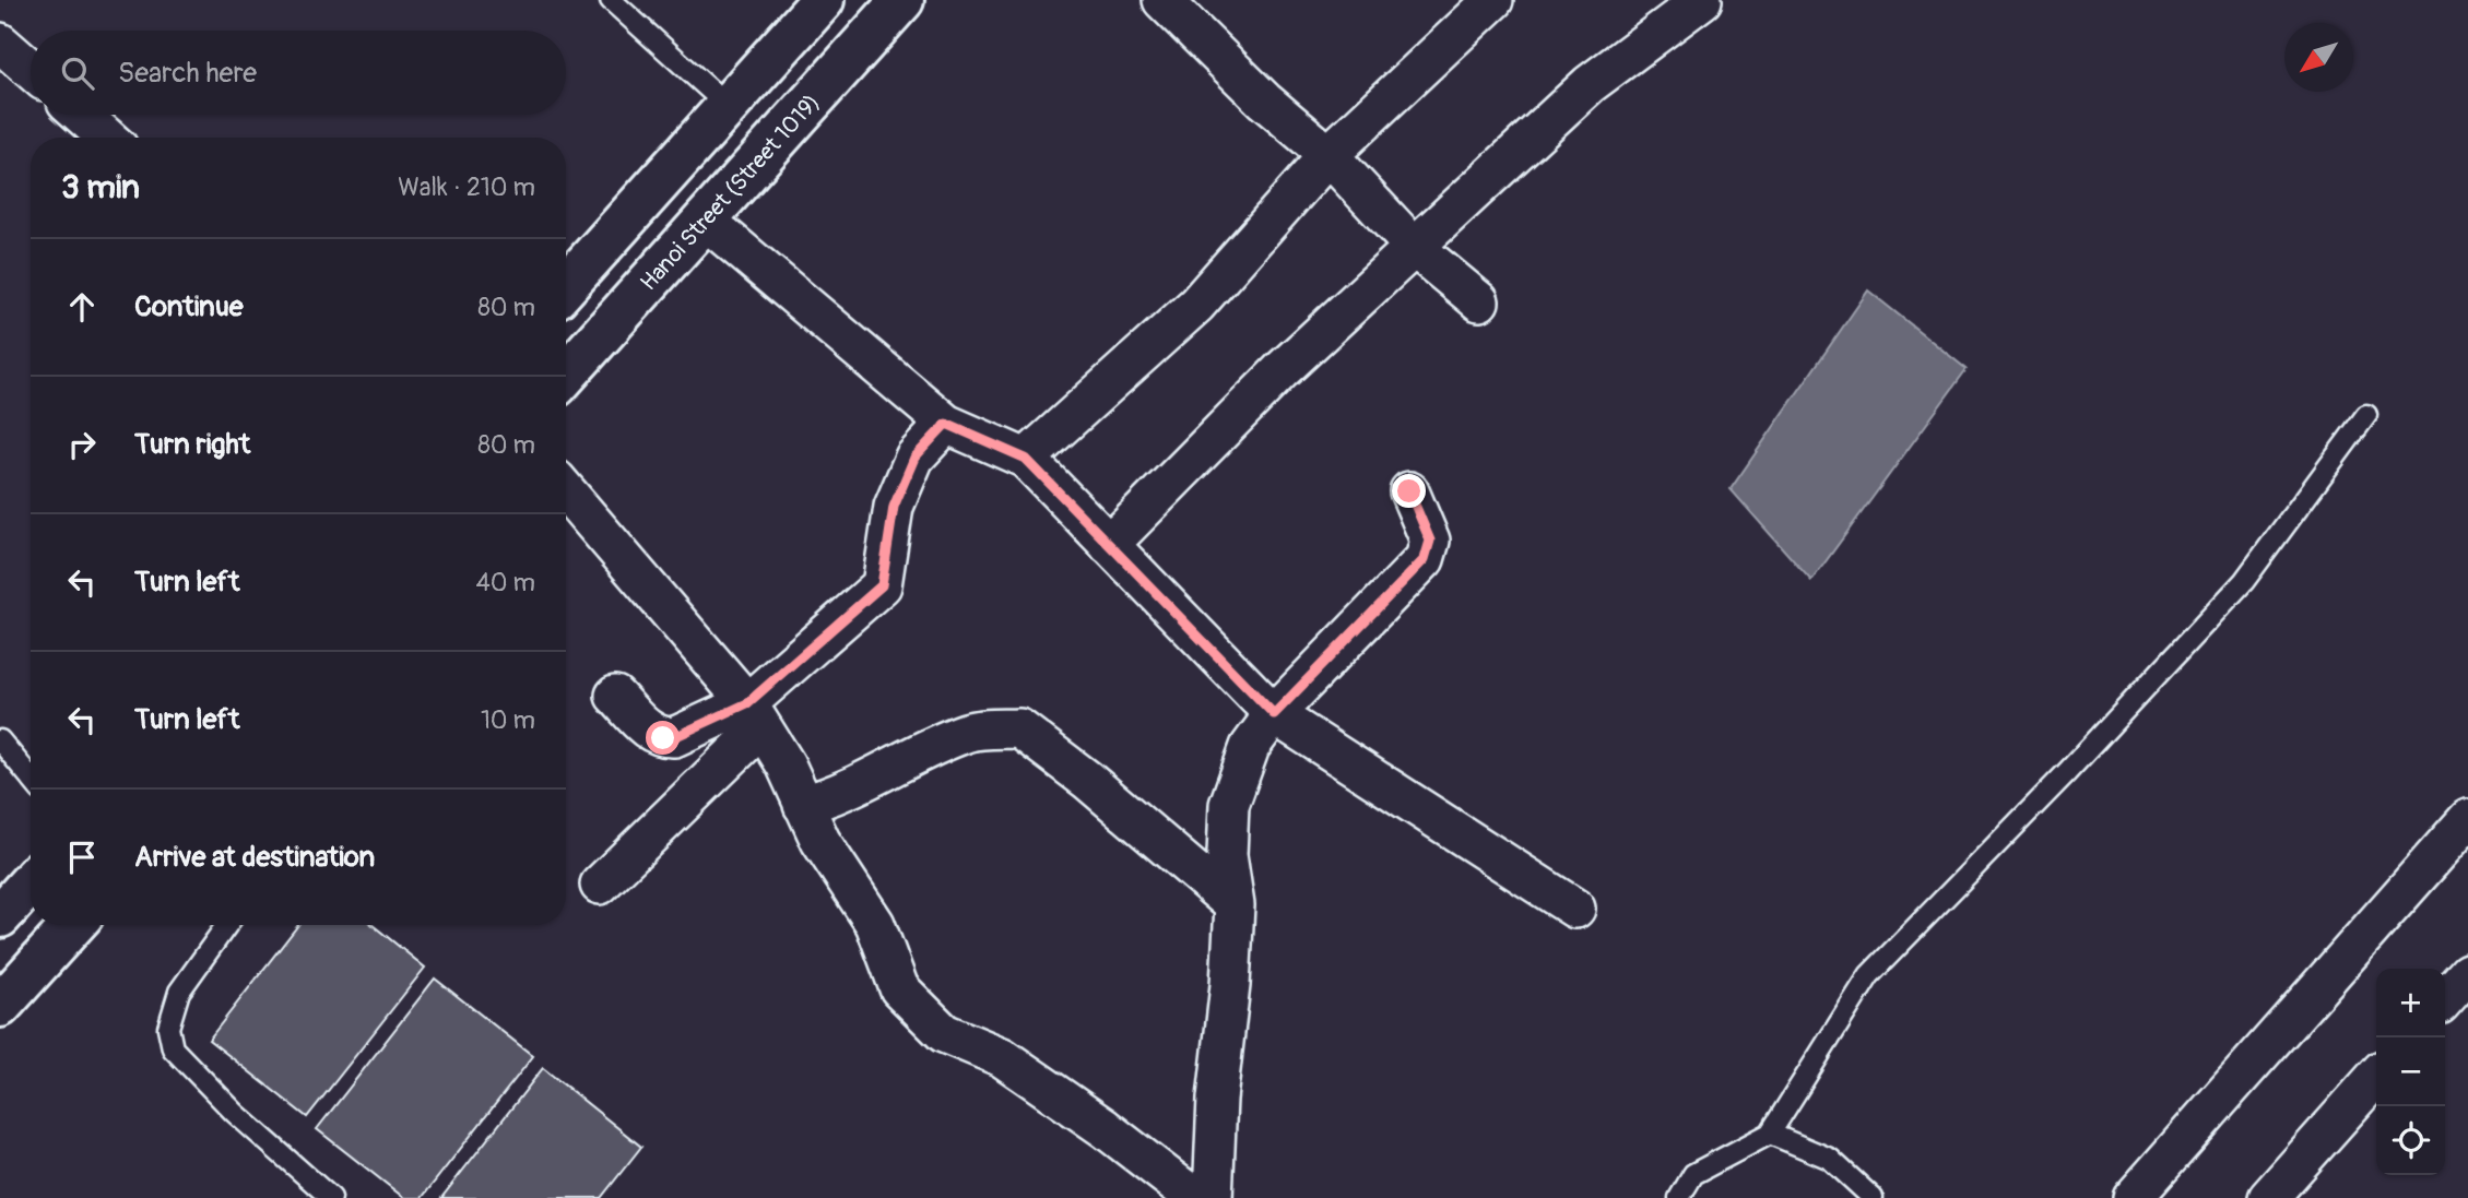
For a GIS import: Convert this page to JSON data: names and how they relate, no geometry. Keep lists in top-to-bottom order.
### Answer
{
  "streets": {
    "main road": ["Hanoi Street (Street 1019)"]
  },
  "north": "bottom left",
  "page": {
    "search": "Search here",
    "heading": ["3 min", "Walk · 210 m"],
    "list": [
      ["Continue", "80 m"],
      ["Turn right", "80 m"],
      ["Turn left", "40 m"],
      ["Turn left", "10 m"],
      "Arrive at destination"
    ],
    "map_buttons": ["+", "−"]
  }
}
